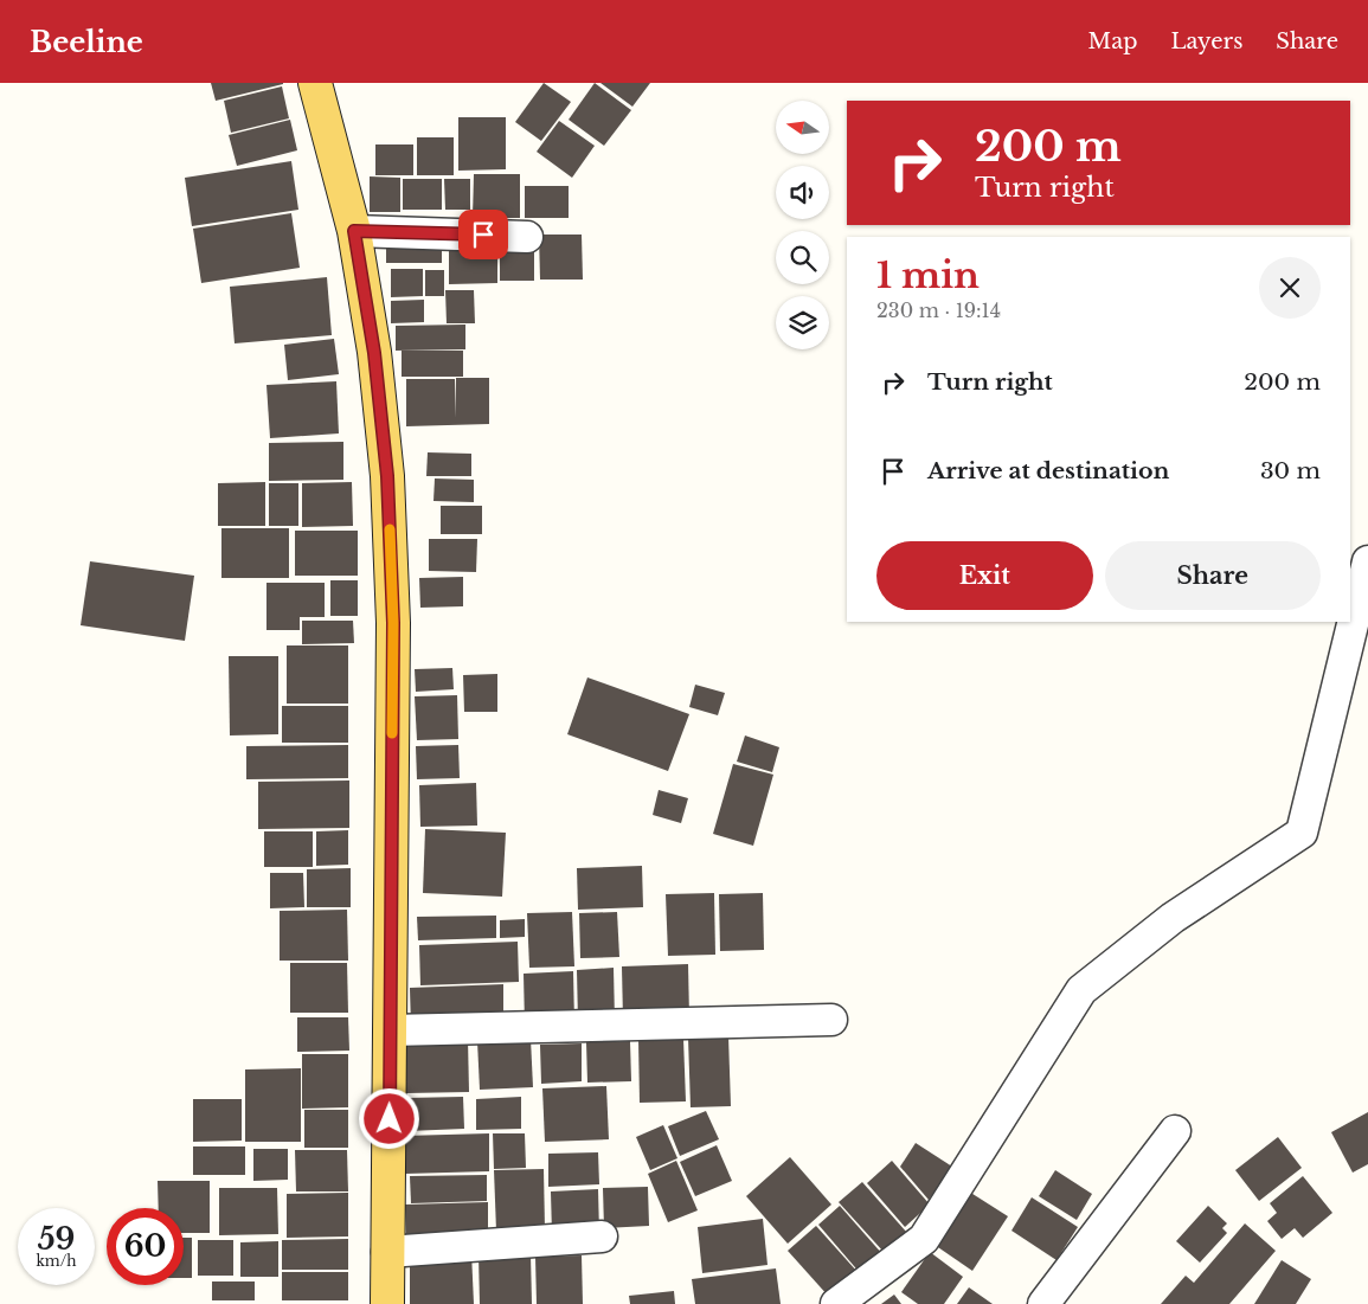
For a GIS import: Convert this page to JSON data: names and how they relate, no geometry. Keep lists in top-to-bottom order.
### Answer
{
  "north": "left",
  "page": {
    "header": "Beeline",
    "nav": ["Map", "Layers", "Share"],
    "turn": ["200 m", "Turn right"],
    "heading": ["1 min", "230 m · 19:14"],
    "list": [
      {
        "name": "Turn right",
        "value": "200 m"
      },
      {
        "name": "Arrive at destination",
        "value": "30 m"
      }
    ],
    "buttons": ["Exit", "Share"],
    "speed": "59 km/h",
    "limit": "60"
  }
}
